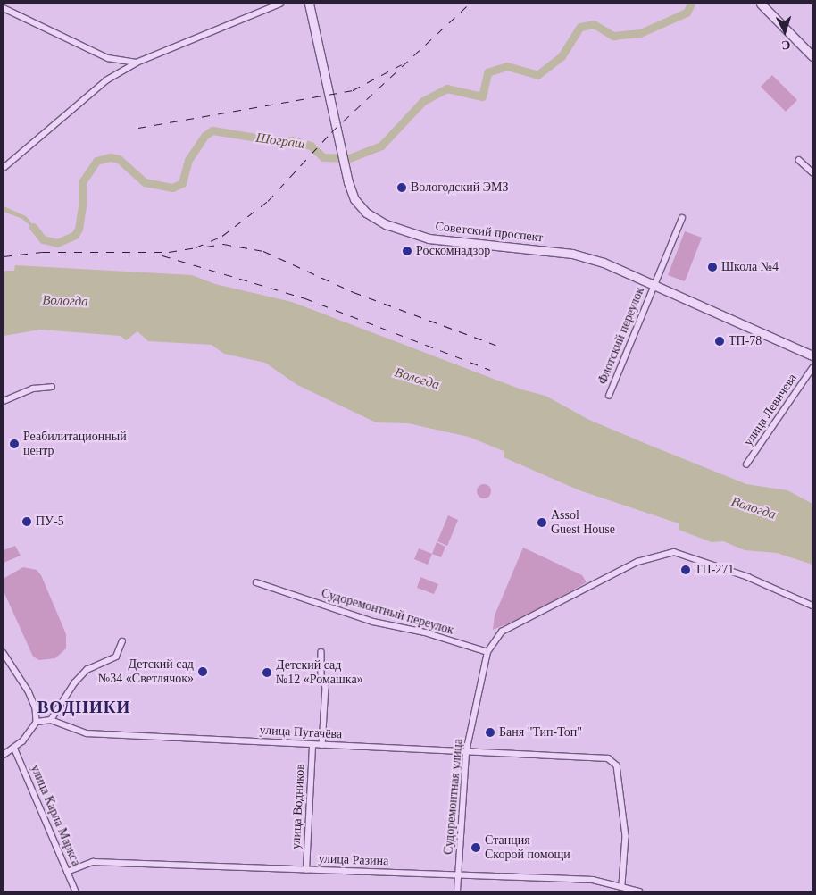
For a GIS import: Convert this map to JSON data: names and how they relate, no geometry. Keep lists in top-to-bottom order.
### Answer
{
  "streets": {
    "street": [
      "Советский проспект",
      "Флотский переулок",
      "улица Левичева",
      "Судоремонтный переулок",
      "улица Пугачёва",
      "Судоремонтная улица",
      "улица Водников",
      "улица Карла Маркса",
      "улица Разина"
    ]
  },
  "crossings": [
    ["Советский проспект", "Флотский переулок"],
    ["Судоремонтный переулок", "Судоремонтная улица"],
    ["улица Пугачёва", "Судоремонтная улица"],
    ["улица Пугачёва", "улица Водников"],
    ["улица Пугачёва", "улица Разина"],
    ["Судоремонтная улица", "улица Разина"],
    ["улица Водников", "улица Разина"],
    ["улица Карла Маркса", "улица Разина"]
  ],
  "districts": ["ВОДНИКИ"],
  "water": ["Шограш", "Вологда"],
  "places": [
    "Вологодский ЭМЗ",
    "Роскомнадзор",
    "Школа №4",
    "ТП-78",
    "Реабилитационный центр",
    "ПУ-5",
    "Assol Guest House",
    "ТП-271",
    "Детский сад №34 «Светлячок»",
    "Детский сад №12 «Ромашка»",
    "Баня \"Тип-Топ\"",
    "Станция Скорой помощи"
  ],
  "north": "bottom"
}
